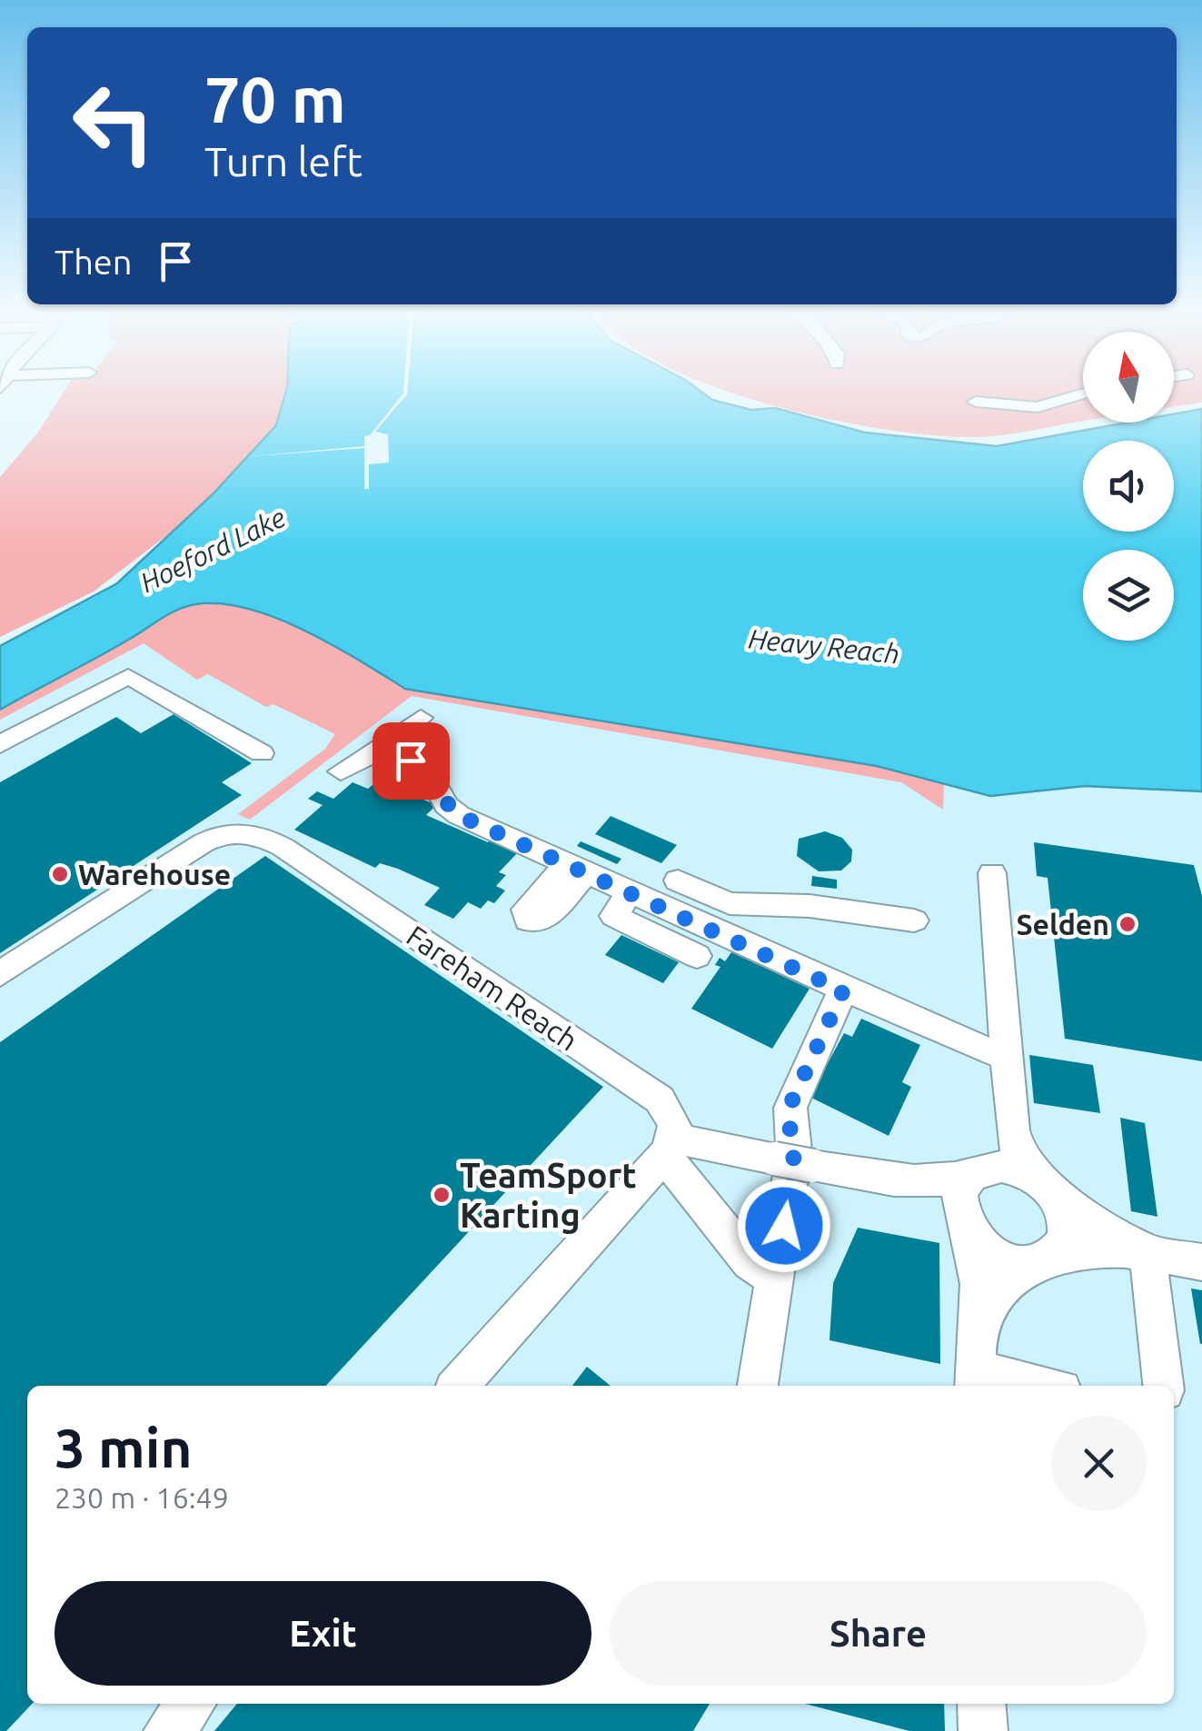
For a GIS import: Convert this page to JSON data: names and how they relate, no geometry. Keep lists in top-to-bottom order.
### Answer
{
  "streets": {
    "street": ["Fareham Reach"]
  },
  "water": ["Hoeford Lake", "Heavy Reach"],
  "places": ["Warehouse", "Selden", "TeamSport Karting"],
  "north": "top",
  "page": {
    "turn": ["70 m", "Turn left"],
    "then": "Then",
    "heading": ["3 min", "230 m · 16:49"],
    "buttons": ["Exit", "Share"]
  }
}
